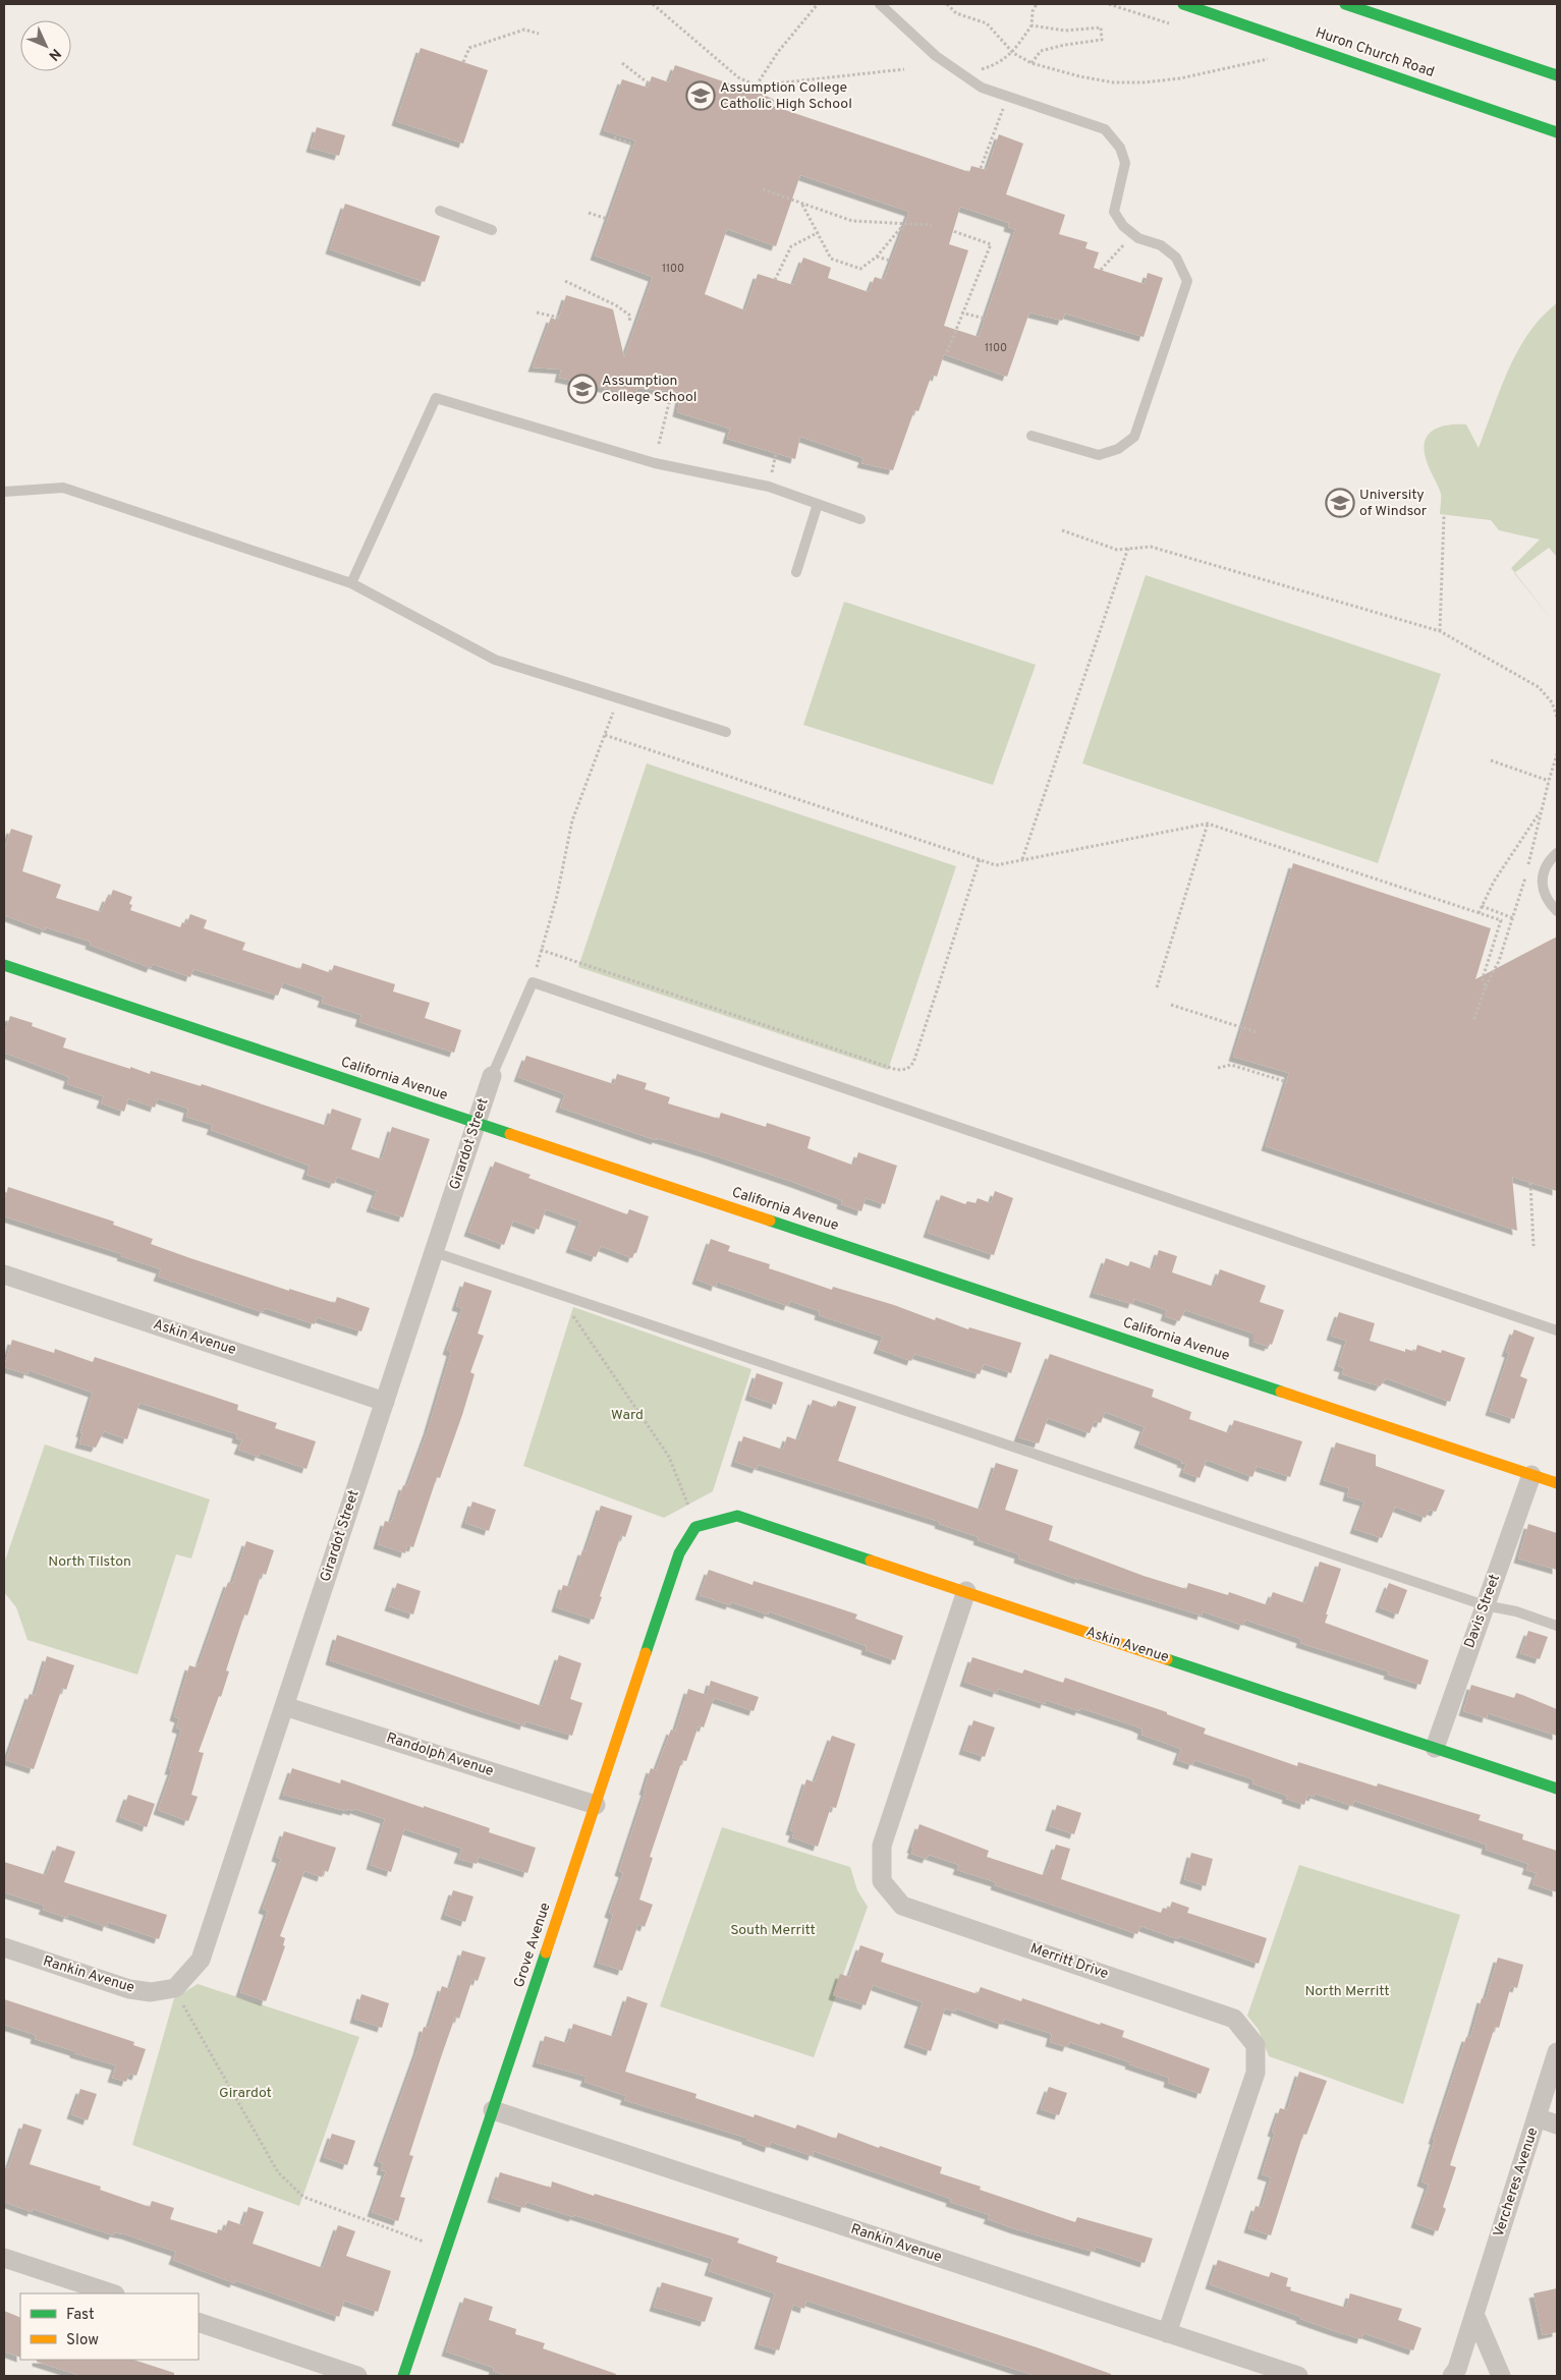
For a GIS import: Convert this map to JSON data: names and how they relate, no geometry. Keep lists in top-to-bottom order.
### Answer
{
  "streets": {
    "main road": [
      "Huron Church Road",
      "California Avenue",
      "Askin Avenue",
      "Grove Avenue"
    ],
    "street": [
      "Girardot Street",
      "Davis Street",
      "Randolph Avenue",
      "Merritt Drive",
      "Rankin Avenue",
      "Vercheres Avenue"
    ]
  },
  "crossings": [
    ["California Avenue", "Girardot Street"],
    ["California Avenue", "Davis Street"],
    ["Girardot Street", "Askin Avenue"],
    ["Girardot Street", "Randolph Avenue"],
    ["Girardot Street", "Rankin Avenue"],
    ["Askin Avenue", "Davis Street"],
    ["Askin Avenue", "Grove Avenue"],
    ["Askin Avenue", "Merritt Drive"],
    ["Randolph Avenue", "Grove Avenue"],
    ["Grove Avenue", "Rankin Avenue"],
    ["Merritt Drive", "Rankin Avenue"]
  ],
  "parks": [
    "Ward",
    "North Tilston",
    "South Merritt",
    "North Merritt",
    "Girardot"
  ],
  "places": {
    "school or university": ["Assumption College Catholic High School", "Assumption College School", "University of Windsor"]
  },
  "house_numbers": ["1100", "1100"],
  "legend": ["Fast", "Slow"],
  "north": "bottom right"
}
